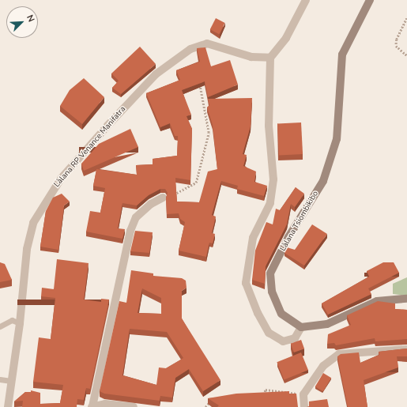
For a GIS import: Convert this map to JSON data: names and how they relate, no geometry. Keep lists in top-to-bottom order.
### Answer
{
  "streets": {
    "street": ["Làlana RP Venance Manifatra", "Làlana Tsiombikibo"]
  },
  "north": "top right"
}
